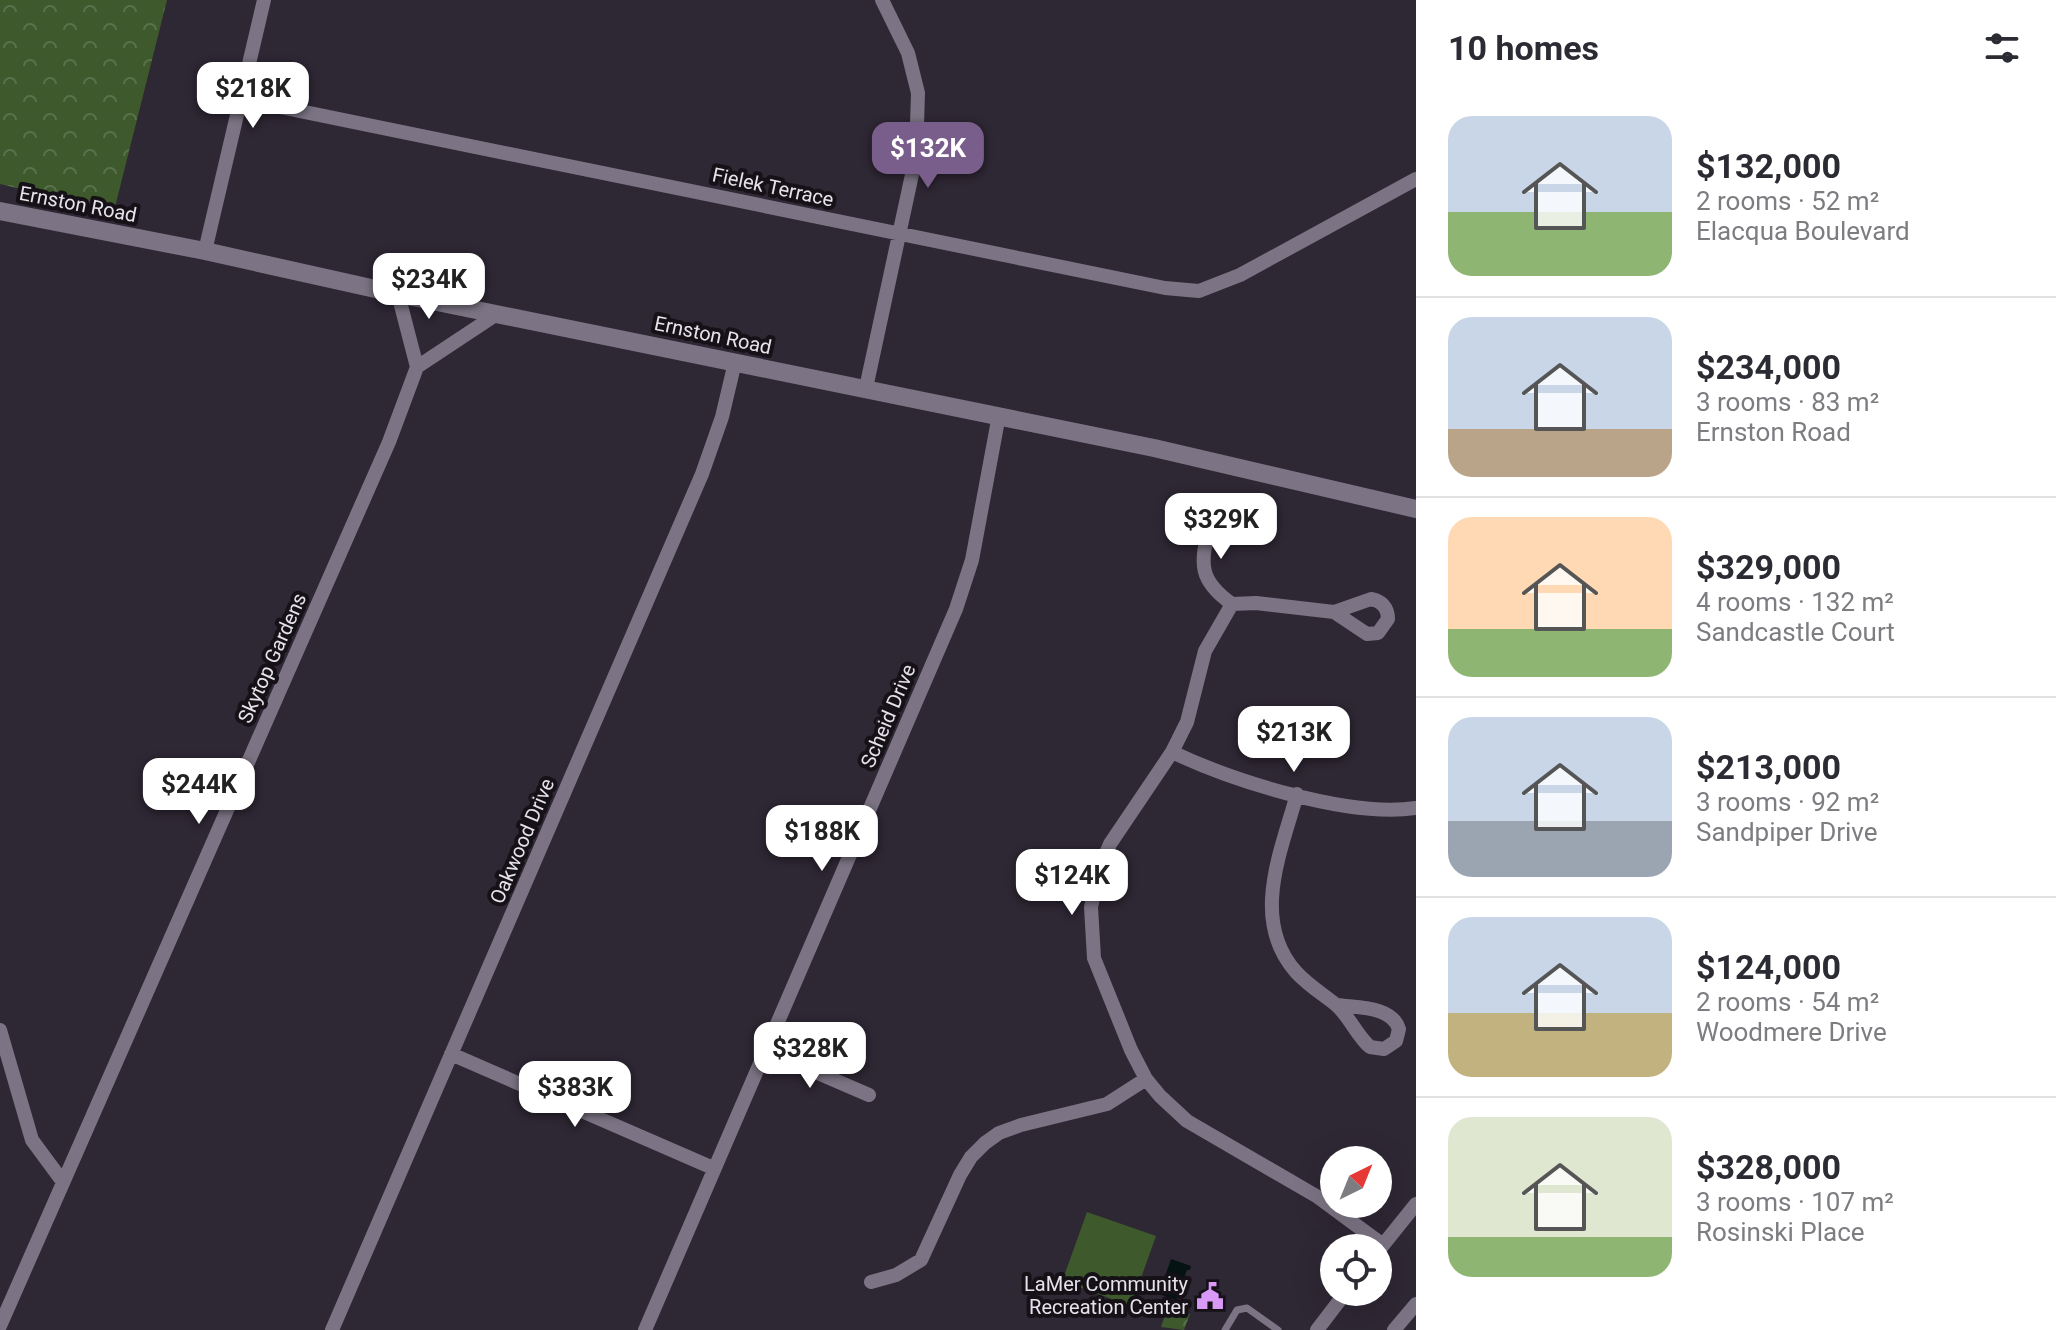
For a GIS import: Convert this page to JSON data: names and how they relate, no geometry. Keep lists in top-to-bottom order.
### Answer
{
  "streets": {
    "street": [
      "Fielek Terrace",
      "Ernston Road",
      "Skytop Gardens",
      "Scheid Drive",
      "Oakwood Drive"
    ]
  },
  "crossings": [
    ["Ernston Road", "Scheid Drive"],
    ["Ernston Road", "Oakwood Drive"]
  ],
  "places": {
    "public building": ["LaMer Community Recreation Center"]
  },
  "north": "top right",
  "page": {
    "heading": "10 homes",
    "price": [
      "$218K",
      "$132K",
      "$234K",
      "$329K",
      "$213K",
      "$244K",
      "$188K",
      "$124K",
      "$328K",
      "$383K"
    ],
    "list": [
      {
        "name": "$132,000",
        "note": "2 rooms · 52 m² · Elacqua Boulevard"
      },
      {
        "name": "$234,000",
        "note": "3 rooms · 83 m² · Ernston Road"
      },
      {
        "name": "$329,000",
        "note": "4 rooms · 132 m² · Sandcastle Court"
      },
      {
        "name": "$213,000",
        "note": "3 rooms · 92 m² · Sandpiper Drive"
      },
      {
        "name": "$124,000",
        "note": "2 rooms · 54 m² · Woodmere Drive"
      },
      {
        "name": "$328,000",
        "note": "3 rooms · 107 m² · Rosinski Place"
      }
    ]
  }
}
